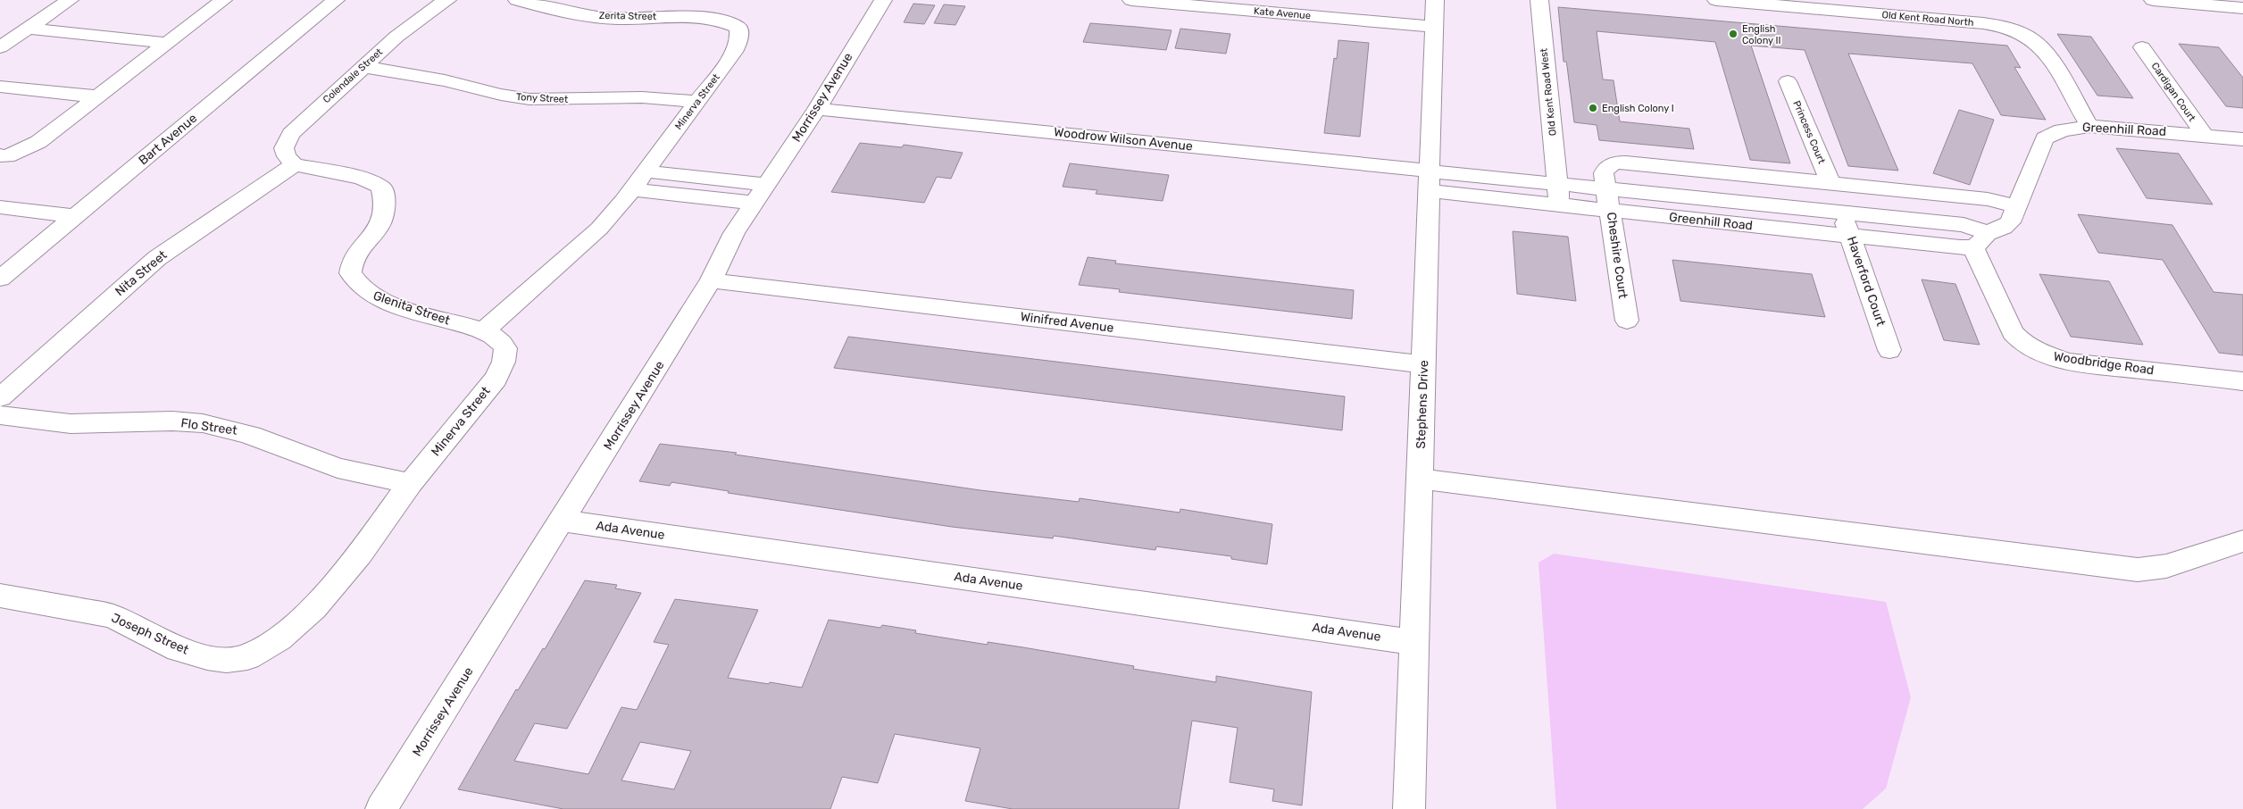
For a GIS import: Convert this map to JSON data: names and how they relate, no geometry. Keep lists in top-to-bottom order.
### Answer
{
  "streets": {
    "street": [
      "Kate Avenue",
      "Zerita Street",
      "Old Kent Road North",
      "Colendale Street",
      "Old Kent Road West",
      "Cardigan Court",
      "Morrissey Avenue",
      "Tony Street",
      "Minerva Street",
      "Greenhill Road",
      "Princess Court",
      "Bart Avenue",
      "Woodrow Wilson Avenue",
      "Cheshire Court",
      "Nita Street",
      "Haverford Court",
      "Glenita Street",
      "Winifred Avenue",
      "Woodbridge Road",
      "Stephens Drive",
      "Flo Street",
      "Ada Avenue",
      "Joseph Street"
    ]
  },
  "crossings": [
    ["Kate Avenue", "Stephens Drive"],
    ["Zerita Street", "Minerva Street"],
    ["Old Kent Road North", "Greenhill Road"],
    ["Colendale Street", "Tony Street"],
    ["Colendale Street", "Nita Street"],
    ["Colendale Street", "Glenita Street"],
    ["Old Kent Road West", "Greenhill Road"],
    ["Cardigan Court", "Greenhill Road"],
    ["Morrissey Avenue", "Woodrow Wilson Avenue"],
    ["Morrissey Avenue", "Winifred Avenue"],
    ["Morrissey Avenue", "Ada Avenue"],
    ["Tony Street", "Minerva Street"],
    ["Minerva Street", "Glenita Street"],
    ["Minerva Street", "Flo Street"],
    ["Minerva Street", "Joseph Street"],
    ["Greenhill Road", "Woodrow Wilson Avenue"],
    ["Greenhill Road", "Cheshire Court"],
    ["Greenhill Road", "Haverford Court"],
    ["Greenhill Road", "Woodbridge Road"],
    ["Greenhill Road", "Stephens Drive"],
    ["Princess Court", "Cheshire Court"],
    ["Woodrow Wilson Avenue", "Stephens Drive"],
    ["Nita Street", "Glenita Street"],
    ["Winifred Avenue", "Stephens Drive"],
    ["Stephens Drive", "Ada Avenue"]
  ],
  "places": ["English Colony II", "English Colony I"]
}
